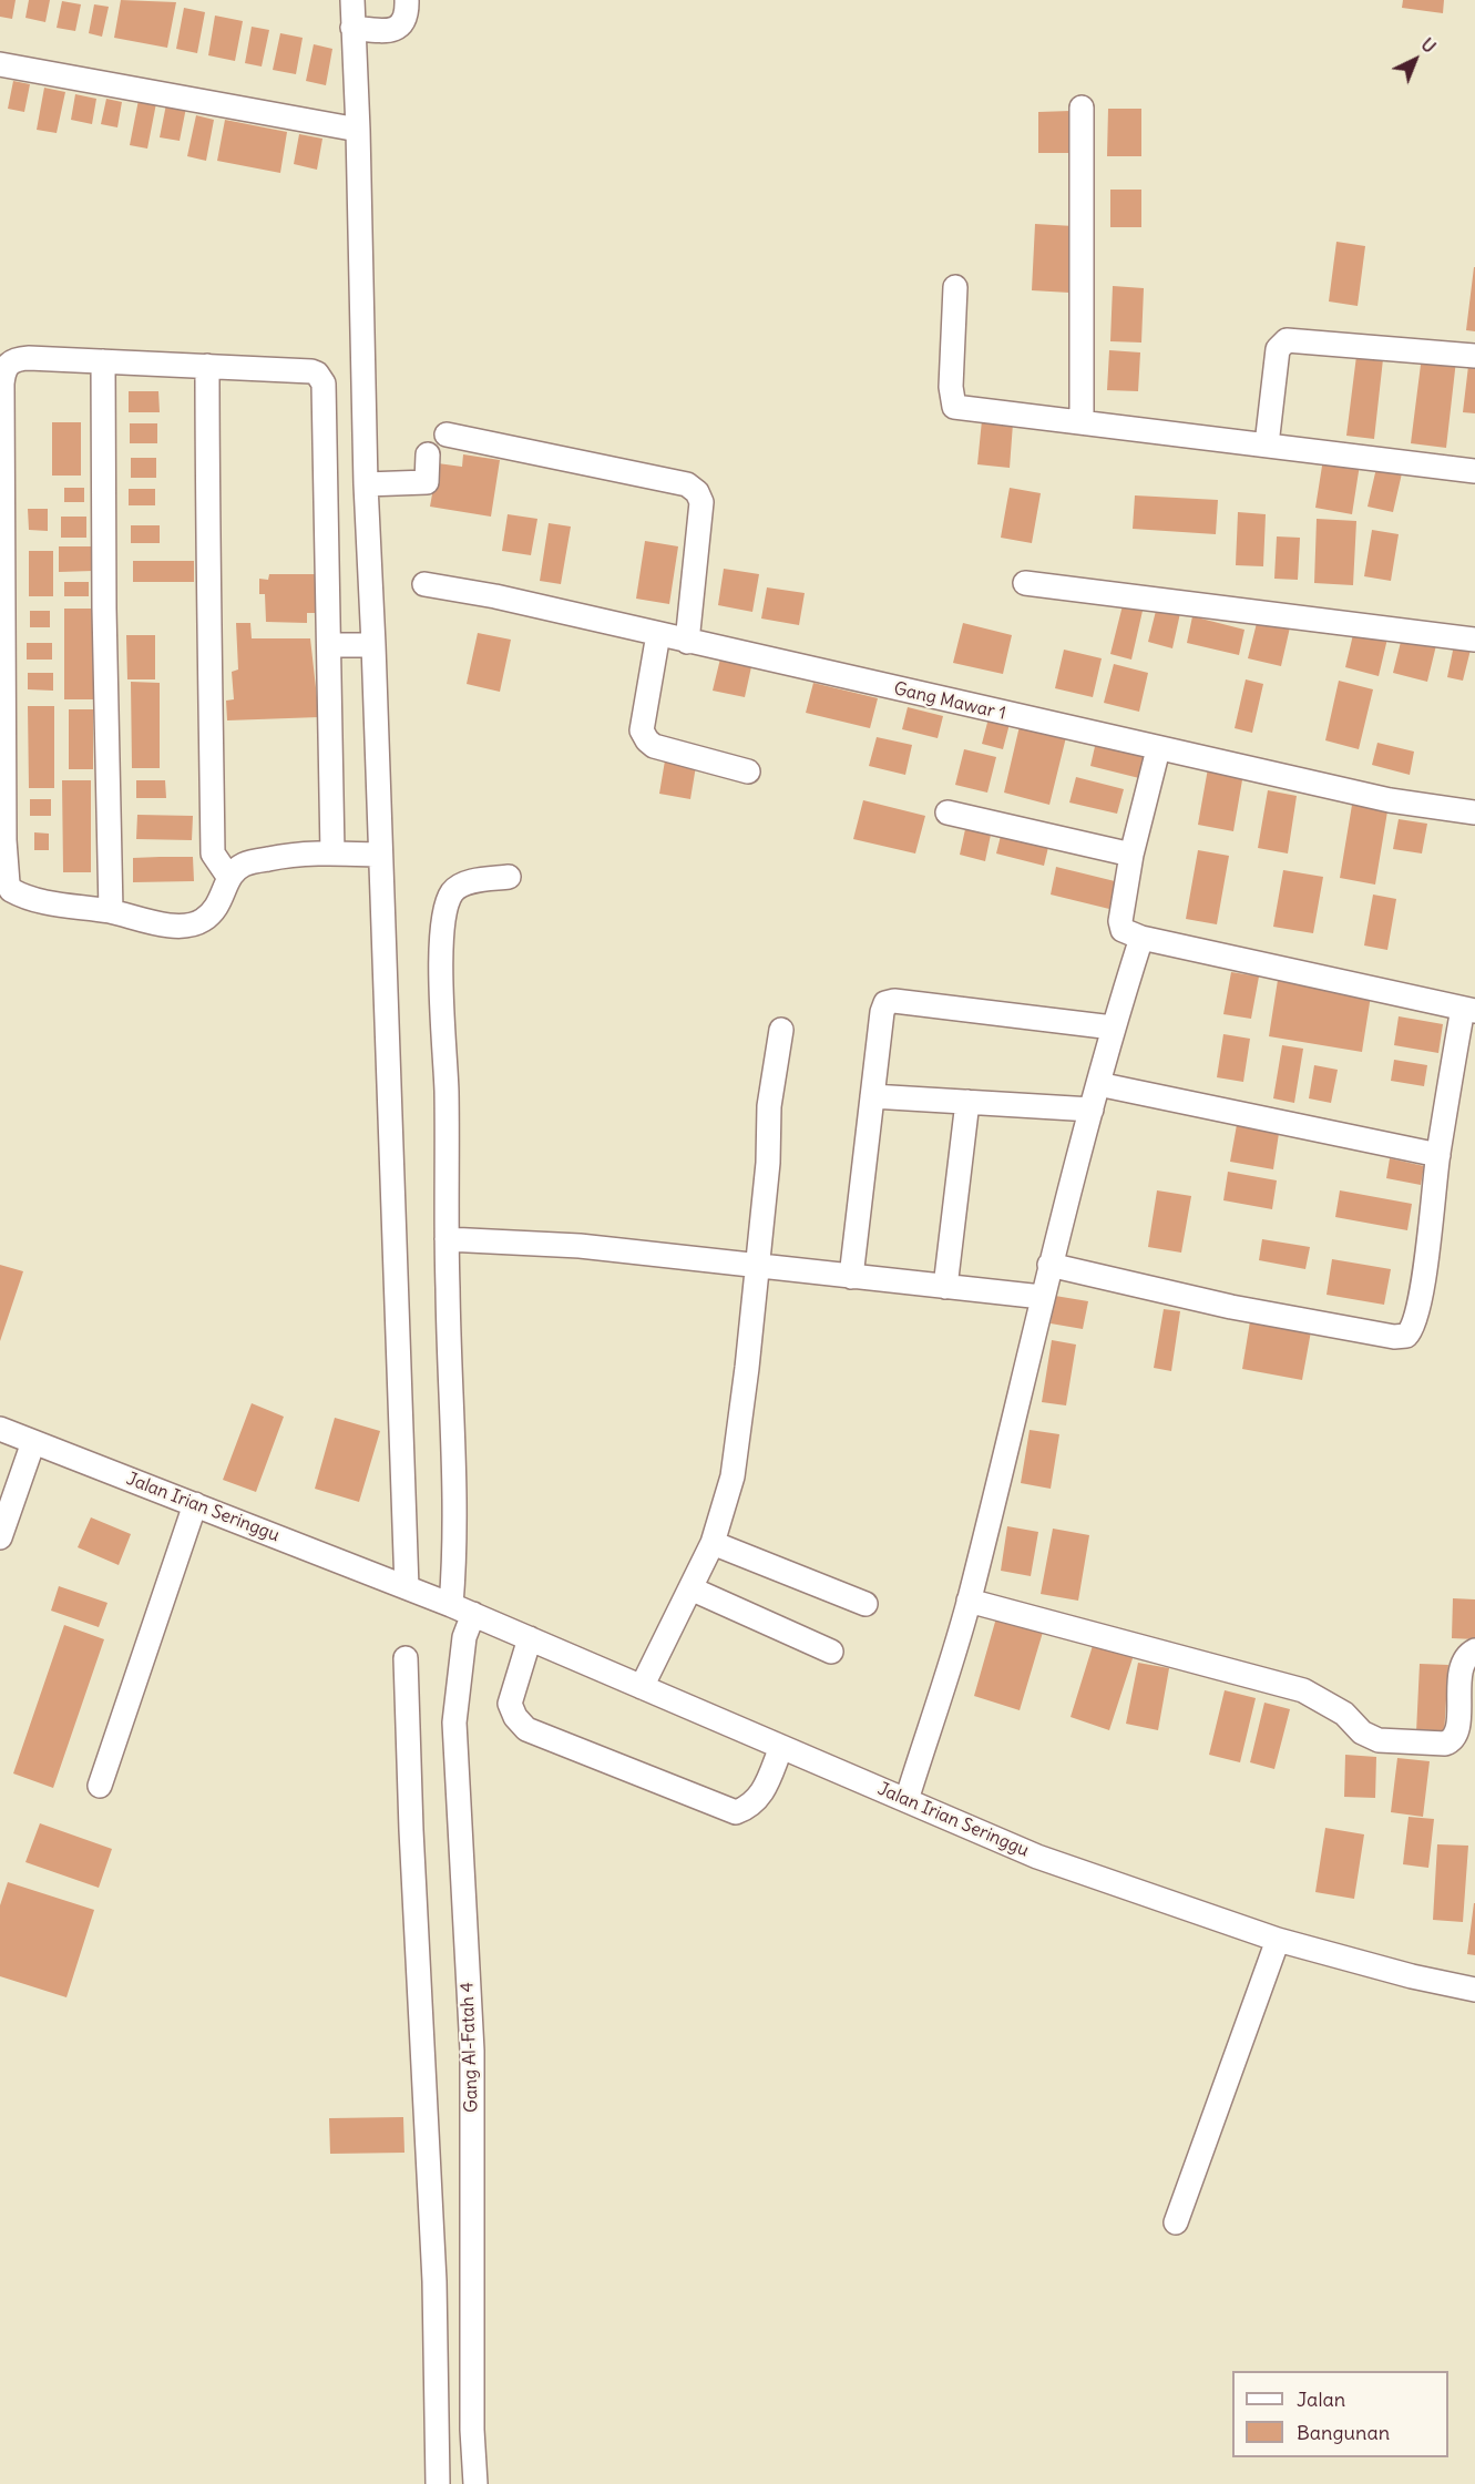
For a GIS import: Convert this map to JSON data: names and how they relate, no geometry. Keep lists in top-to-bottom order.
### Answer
{
  "streets": {
    "street": ["Gang Mawar 1", "Jalan Irian Seringgu", "Gang Al-Fatah 4"]
  },
  "crossings": [
    ["Jalan Irian Seringgu", "Gang Al-Fatah 4"]
  ],
  "legend": ["Jalan", "Bangunan"],
  "north": "top right"
}
